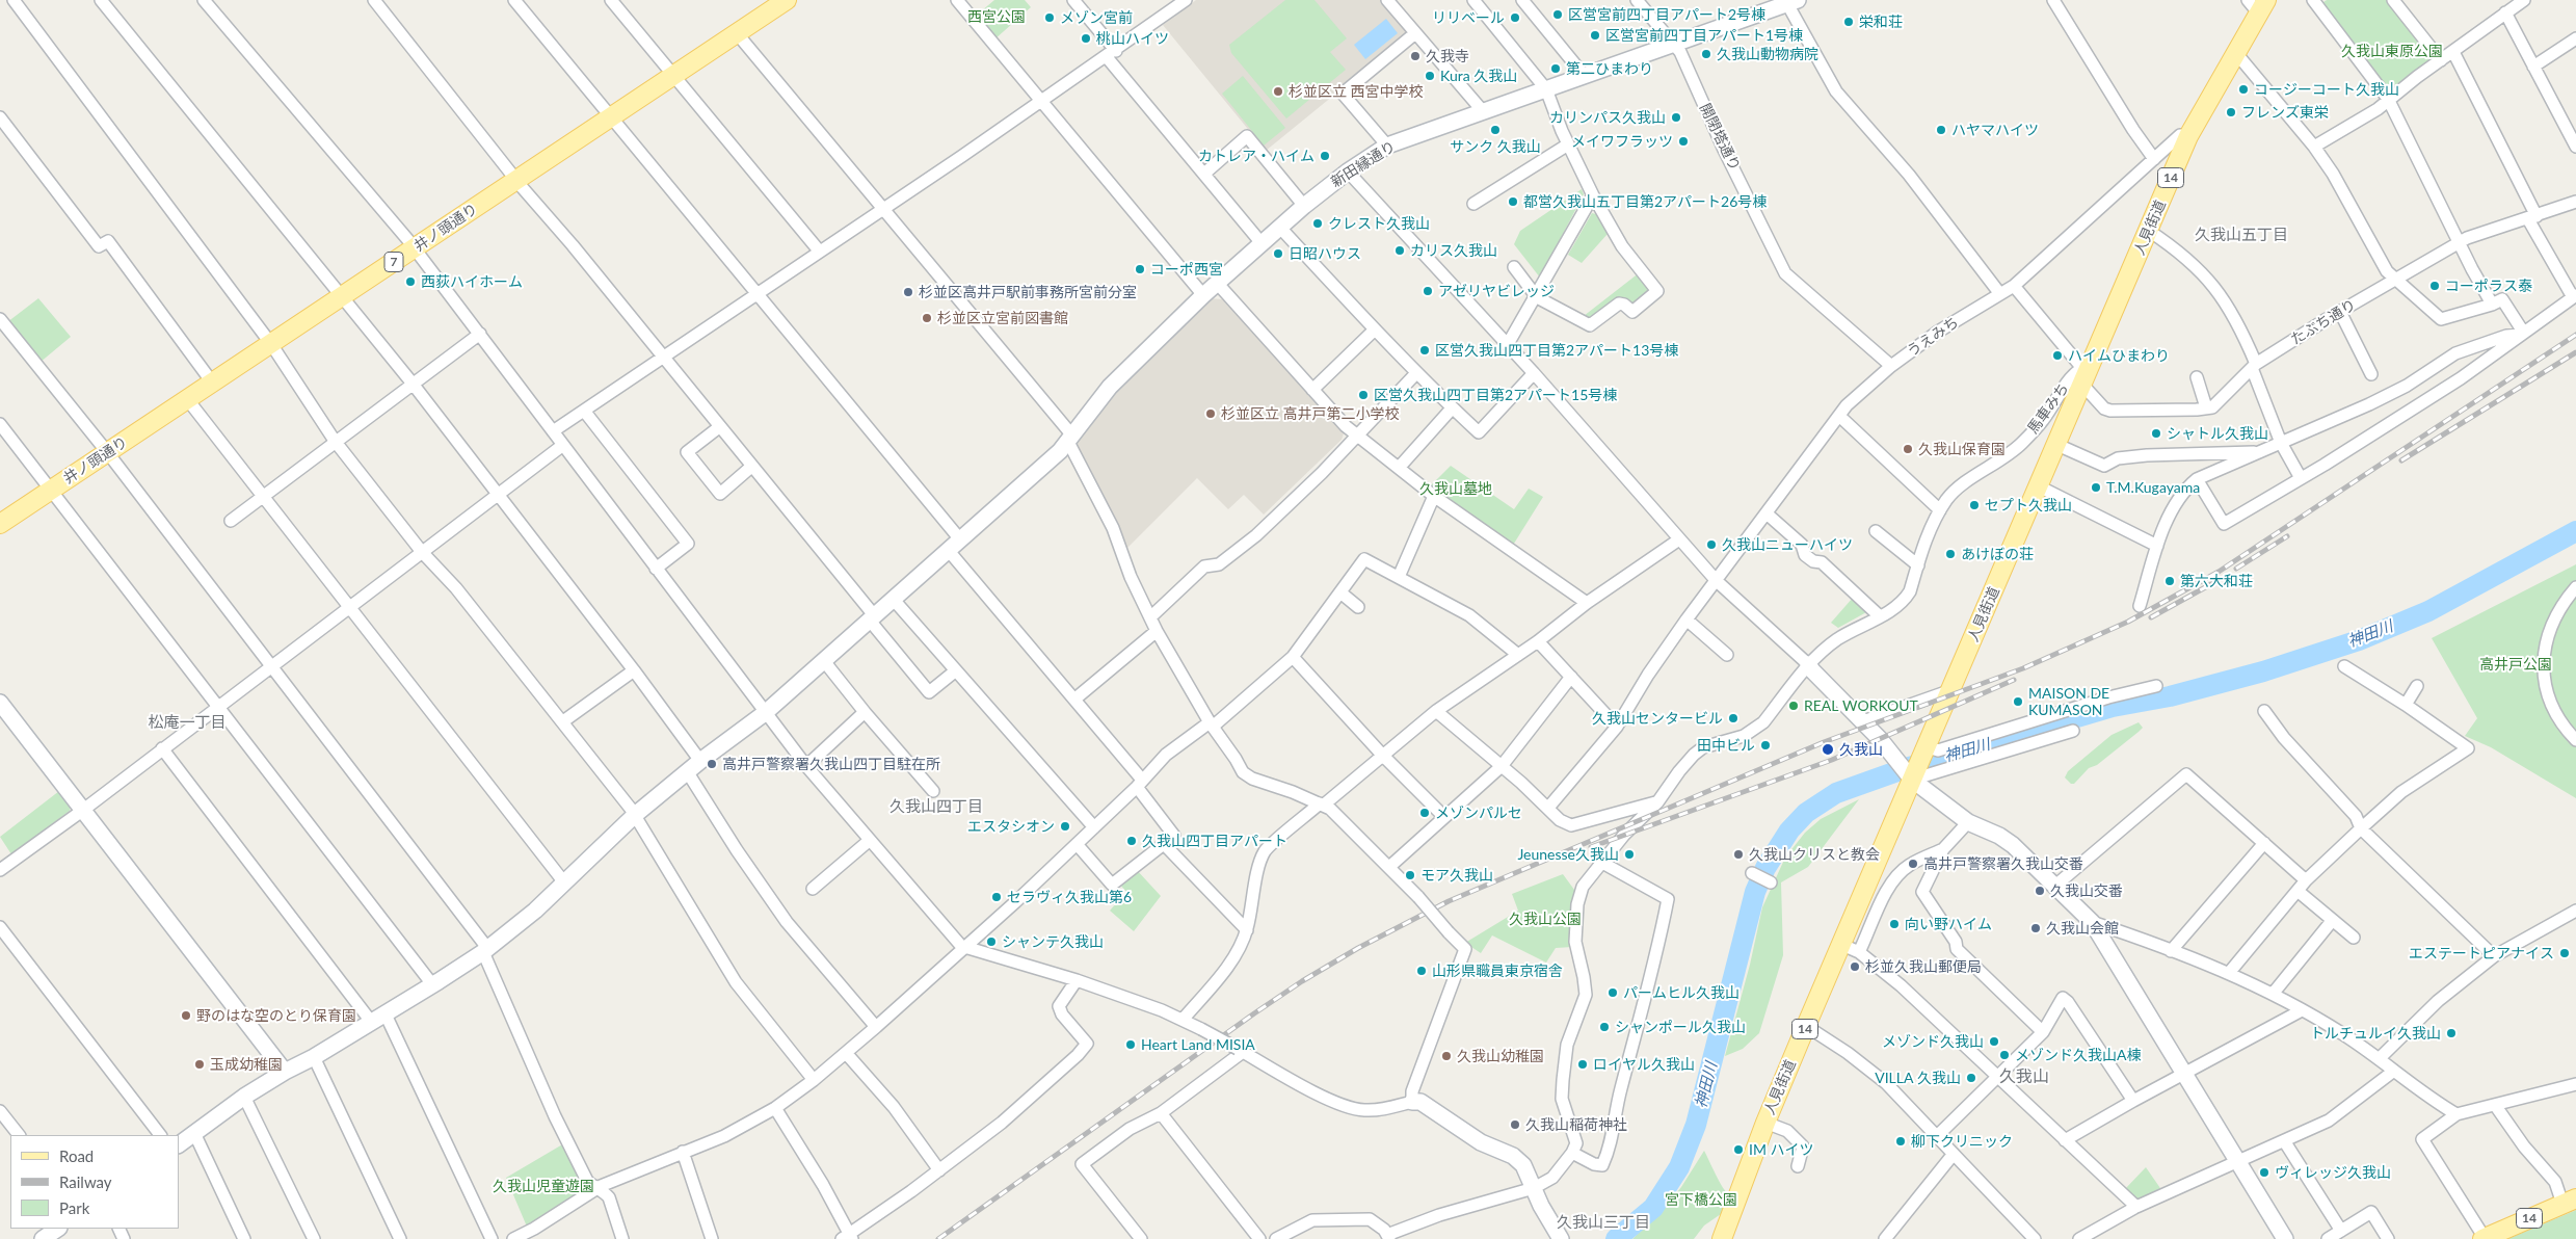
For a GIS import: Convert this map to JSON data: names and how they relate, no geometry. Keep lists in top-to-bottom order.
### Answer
{
  "streets": {
    "main road": [
      "14",
      "井ノ頭通り",
      "人見街道",
      "7"
    ],
    "street": [
      "開閉塔通り",
      "新田縁通り",
      "たぶち通り",
      "うえみち",
      "馬車みち"
    ]
  },
  "crossings": [
    ["開閉塔通り", "新田縁通り"],
    ["開閉塔通り", "うえみち"],
    ["人見街道", "うえみち"],
    ["人見街道", "馬車みち"]
  ],
  "districts": [
    "久我山五丁目",
    "松庵一丁目",
    "久我山四丁目",
    "久我山",
    "久我山三丁目"
  ],
  "water": ["神田川"],
  "parks": [
    "西宮公園",
    "久我山東原公園",
    "久我山墓地",
    "高井戸公園",
    "久我山公園",
    "久我山児童遊園",
    "宮下橋公園"
  ],
  "places": [
    "区営宮前四丁目アパート2号棟",
    "メゾン宮前",
    "リリベール",
    "栄和荘",
    "区営宮前四丁目アパート1号棟",
    "桃山ハイツ",
    "久我山動物病院",
    "久我寺",
    "第二ひまわり",
    "Kura 久我山",
    "コージーコート久我山",
    "杉並区立 西宮中学校",
    "フレンズ東栄",
    "カリンパス久我山",
    "サンク 久我山",
    "ハヤマハイツ",
    "メイワフラッツ",
    "カトレア・ハイム",
    "都営久我山五丁目第2アパート26号棟",
    "クレスト久我山",
    "カリス久我山",
    "日昭ハウス",
    "コーポ西宮",
    "西荻ハイホーム",
    "コーポラス泰",
    "アゼリヤビレッジ",
    "杉並区高井戸駅前事務所宮前分室",
    "杉並区立宮前図書館",
    "区営久我山四丁目第2アパート13号棟",
    "ハイムひまわり",
    "区営久我山四丁目第2アパート15号棟",
    "杉並区立 高井戸第二小学校",
    "シャトル久我山",
    "久我山保育園",
    "T.M.Kugayama",
    "セプト久我山",
    "久我山ニューハイツ",
    "あけぼの荘",
    "第六大和荘",
    "MAISON DE KUMASON",
    "REAL WORKOUT",
    "久我山センタービル",
    "田中ビル",
    "久我山",
    "高井戸警察署久我山四丁目駐在所",
    "メゾンパルセ",
    "エスタシオン",
    "久我山四丁目アパート",
    "Jeunesse久我山",
    "久我山クリスと教会",
    "高井戸警察署久我山交番",
    "モア久我山",
    "久我山交番",
    "セラヴィ久我山第6",
    "向い野ハイム",
    "久我山会館",
    "シャンテ久我山",
    "エステートピアナイス",
    "杉並久我山郵便局",
    "山形県職員東京宿舎",
    "パームヒル久我山",
    "野のはな空のとり保育園",
    "シャンポール久我山",
    "トルチュルイ久我山",
    "メゾンド久我山",
    "Heart Land MISIA",
    "メゾンド久我山A棟",
    "久我山幼稚園",
    "玉成幼稚園",
    "ロイヤル久我山",
    "VILLA 久我山",
    "久我山稲荷神社",
    "柳下クリニック",
    "IM ハイツ",
    "ヴィレッジ久我山"
  ],
  "legend": ["Road", "Railway", "Park"]
}
